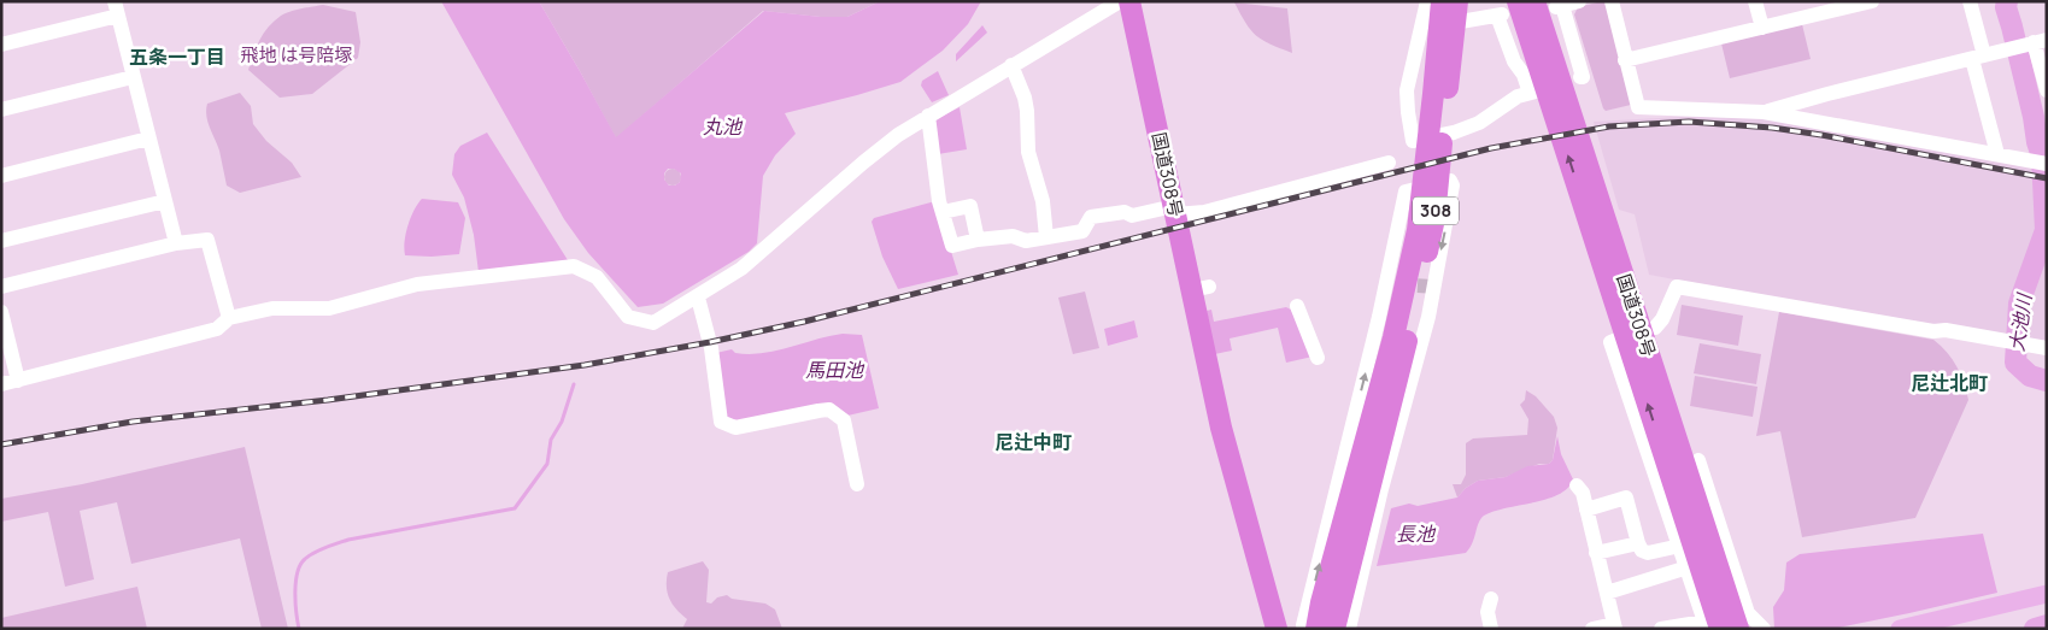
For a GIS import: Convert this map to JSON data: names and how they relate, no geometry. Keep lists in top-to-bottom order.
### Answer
{
  "streets": {
    "highway": ["国道308号", "308"]
  },
  "districts": ["五条一丁目", "尼辻北町", "尼辻中町"],
  "water": [
    "丸池",
    "大池川",
    "馬田池",
    "長池"
  ],
  "parks": ["飛地 は号陪塚"]
}
